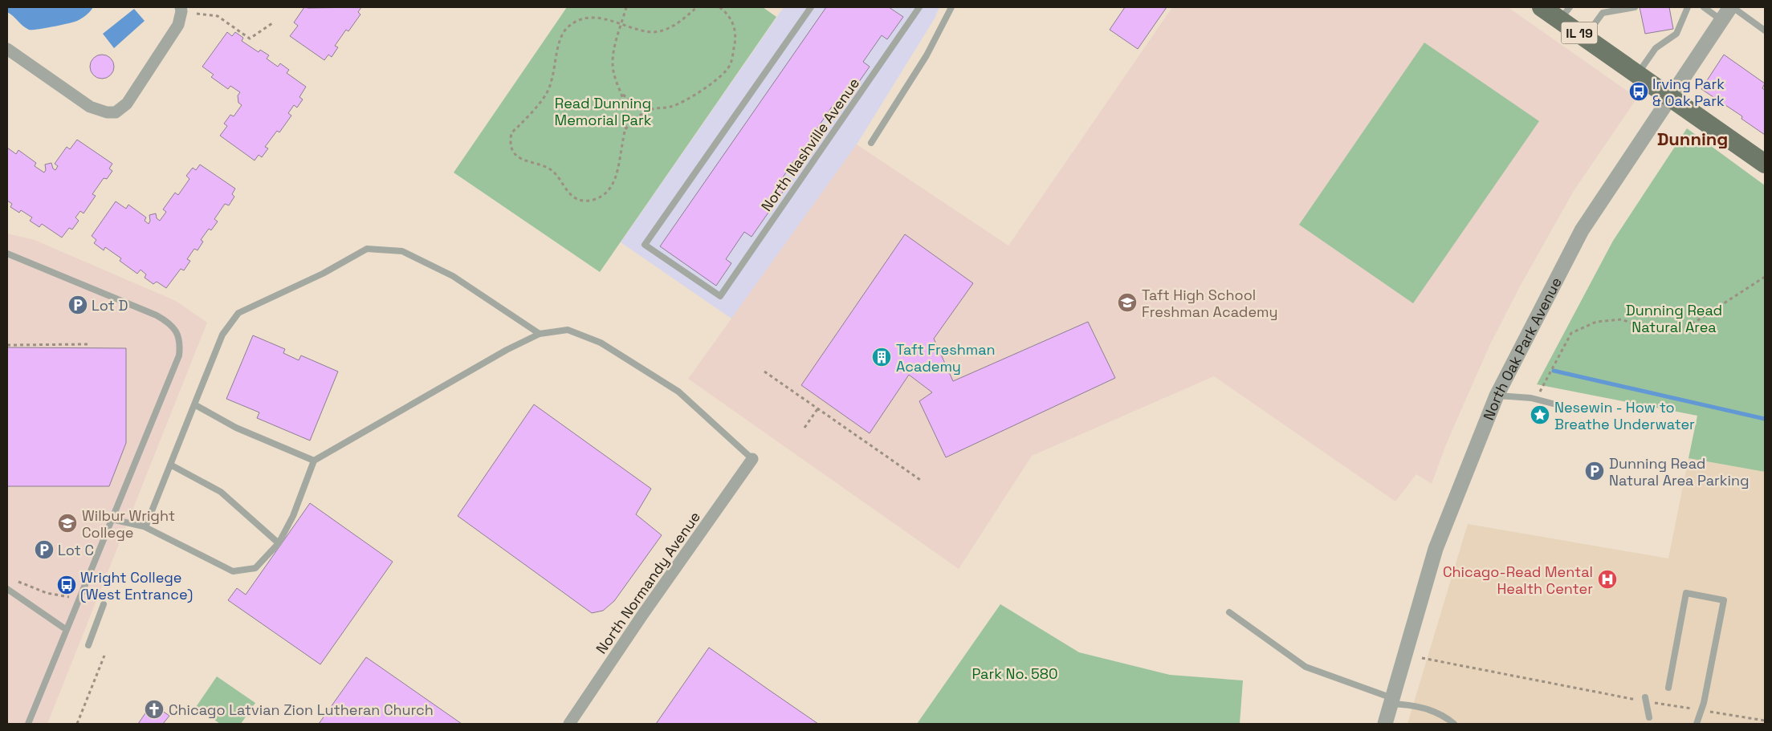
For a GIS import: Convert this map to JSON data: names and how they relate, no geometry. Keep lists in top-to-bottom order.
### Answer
{
  "streets": {
    "main road": ["IL 19"],
    "street": ["North Oak Park Avenue", "North Normandy Avenue"],
    "lane": ["North Nashville Avenue"]
  },
  "crossings": [
    ["IL 19", "North Oak Park Avenue"]
  ],
  "districts": ["Dunning"],
  "parks": ["Read Dunning Memorial Park", "Dunning Read Natural Area", "Park No. 580"],
  "places": {
    "bus stop": ["Irving Park & Oak Park", "Wright College (West Entrance)"],
    "school or university": ["Taft High School Freshman Academy", "Wilbur Wright College"],
    "parking": ["Lot D", "Dunning Read Natural Area Parking", "Lot C"],
    "building": ["Taft Freshman Academy"],
    "place": ["Nesewin - How to Breathe Underwater"],
    "hospital": ["Chicago-Read Mental Health Center"],
    "church": ["Chicago Latvian Zion Lutheran Church"]
  }
}
